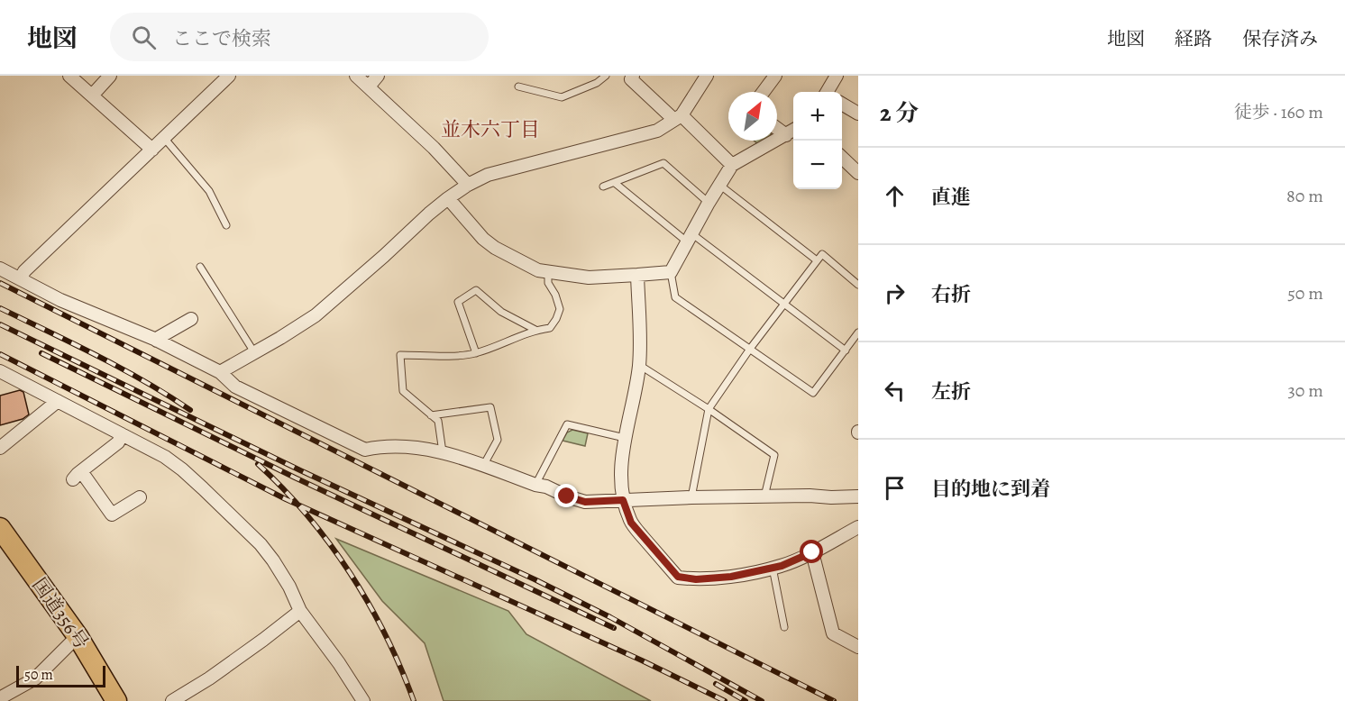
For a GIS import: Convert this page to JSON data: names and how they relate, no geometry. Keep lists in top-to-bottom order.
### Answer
{
  "streets": {
    "highway": ["国道356号"]
  },
  "districts": ["並木六丁目"],
  "scale_bar": "50 m",
  "north": "top right",
  "page": {
    "header": "地図",
    "search": "ここで検索",
    "nav": ["地図", "経路", "保存済み"],
    "heading": ["2 分", "徒歩 · 160 m"],
    "map_buttons": ["+", "−"],
    "list": [
      ["直進", "80 m"],
      ["右折", "50 m"],
      ["左折", "30 m"],
      "目的地に到着"
    ],
    "scale": "50 m"
  }
}
